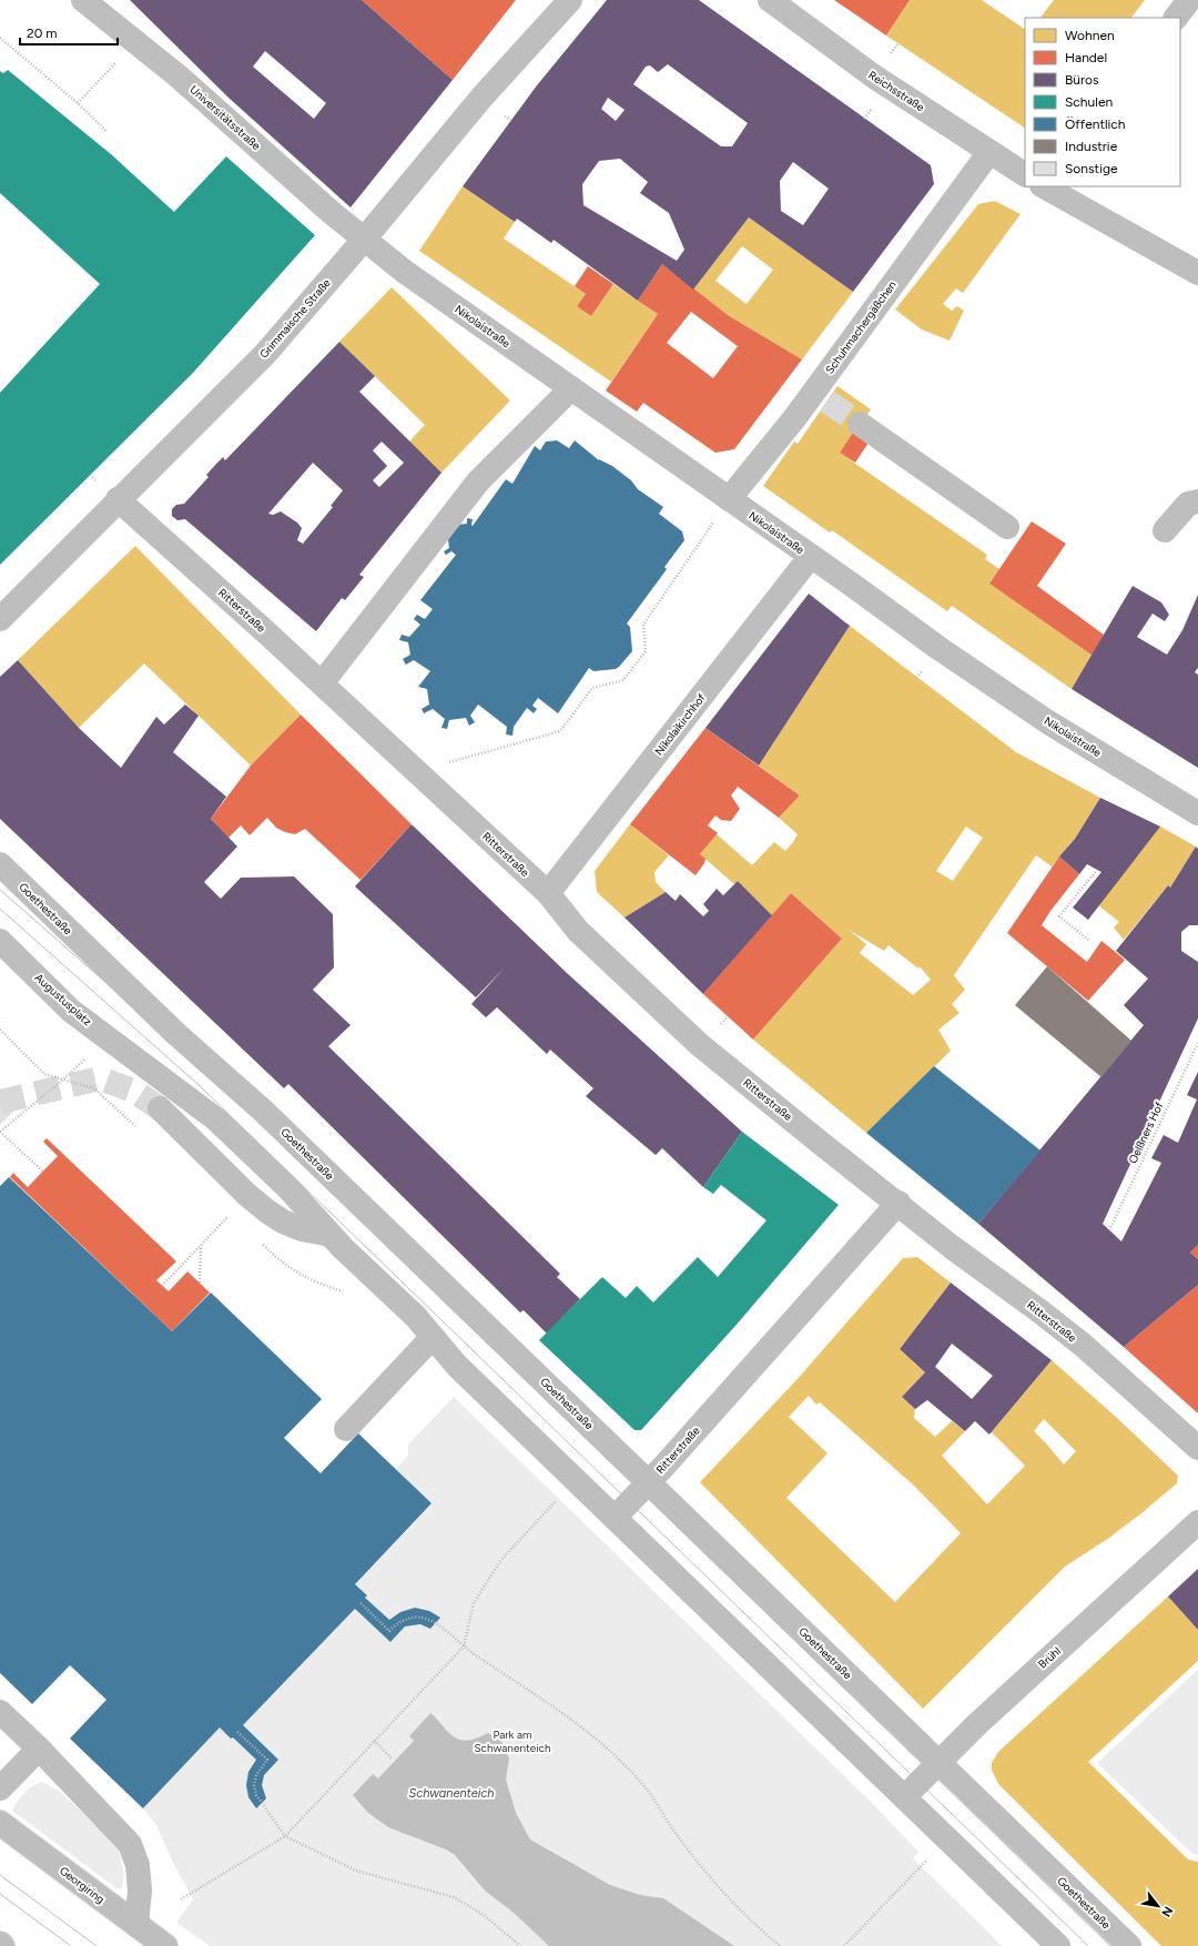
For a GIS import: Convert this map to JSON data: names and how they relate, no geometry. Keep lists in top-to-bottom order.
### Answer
{
  "streets": {
    "street": [
      "Reichsstraße",
      "Universitätsstraße",
      "Grimmaische Straße",
      "Nikolaistraße",
      "Schuhmachergäßchen",
      "Ritterstraße",
      "Nikolaikirchhof",
      "Goethestraße",
      "Augustusplatz",
      "Brühl",
      "Georgiring"
    ],
    "path": ["Oelßners Hof"]
  },
  "crossings": [
    ["Reichsstraße", "Schuhmachergäßchen"],
    ["Universitätsstraße", "Grimmaische Straße"],
    ["Universitätsstraße", "Nikolaistraße"],
    ["Grimmaische Straße", "Nikolaistraße"],
    ["Grimmaische Straße", "Ritterstraße"],
    ["Nikolaistraße", "Schuhmachergäßchen"],
    ["Nikolaistraße", "Nikolaikirchhof"],
    ["Ritterstraße", "Nikolaikirchhof"],
    ["Ritterstraße", "Goethestraße"],
    ["Goethestraße", "Brühl"]
  ],
  "water": ["Schwanenteich"],
  "parks": ["Park am Schwanenteich"],
  "legend": [
    "Wohnen",
    "Handel",
    "Büros",
    "Schulen",
    "Öffentlich",
    "Industrie",
    "Sonstige"
  ],
  "scale_bar": "20 m",
  "north": "bottom right"
}
